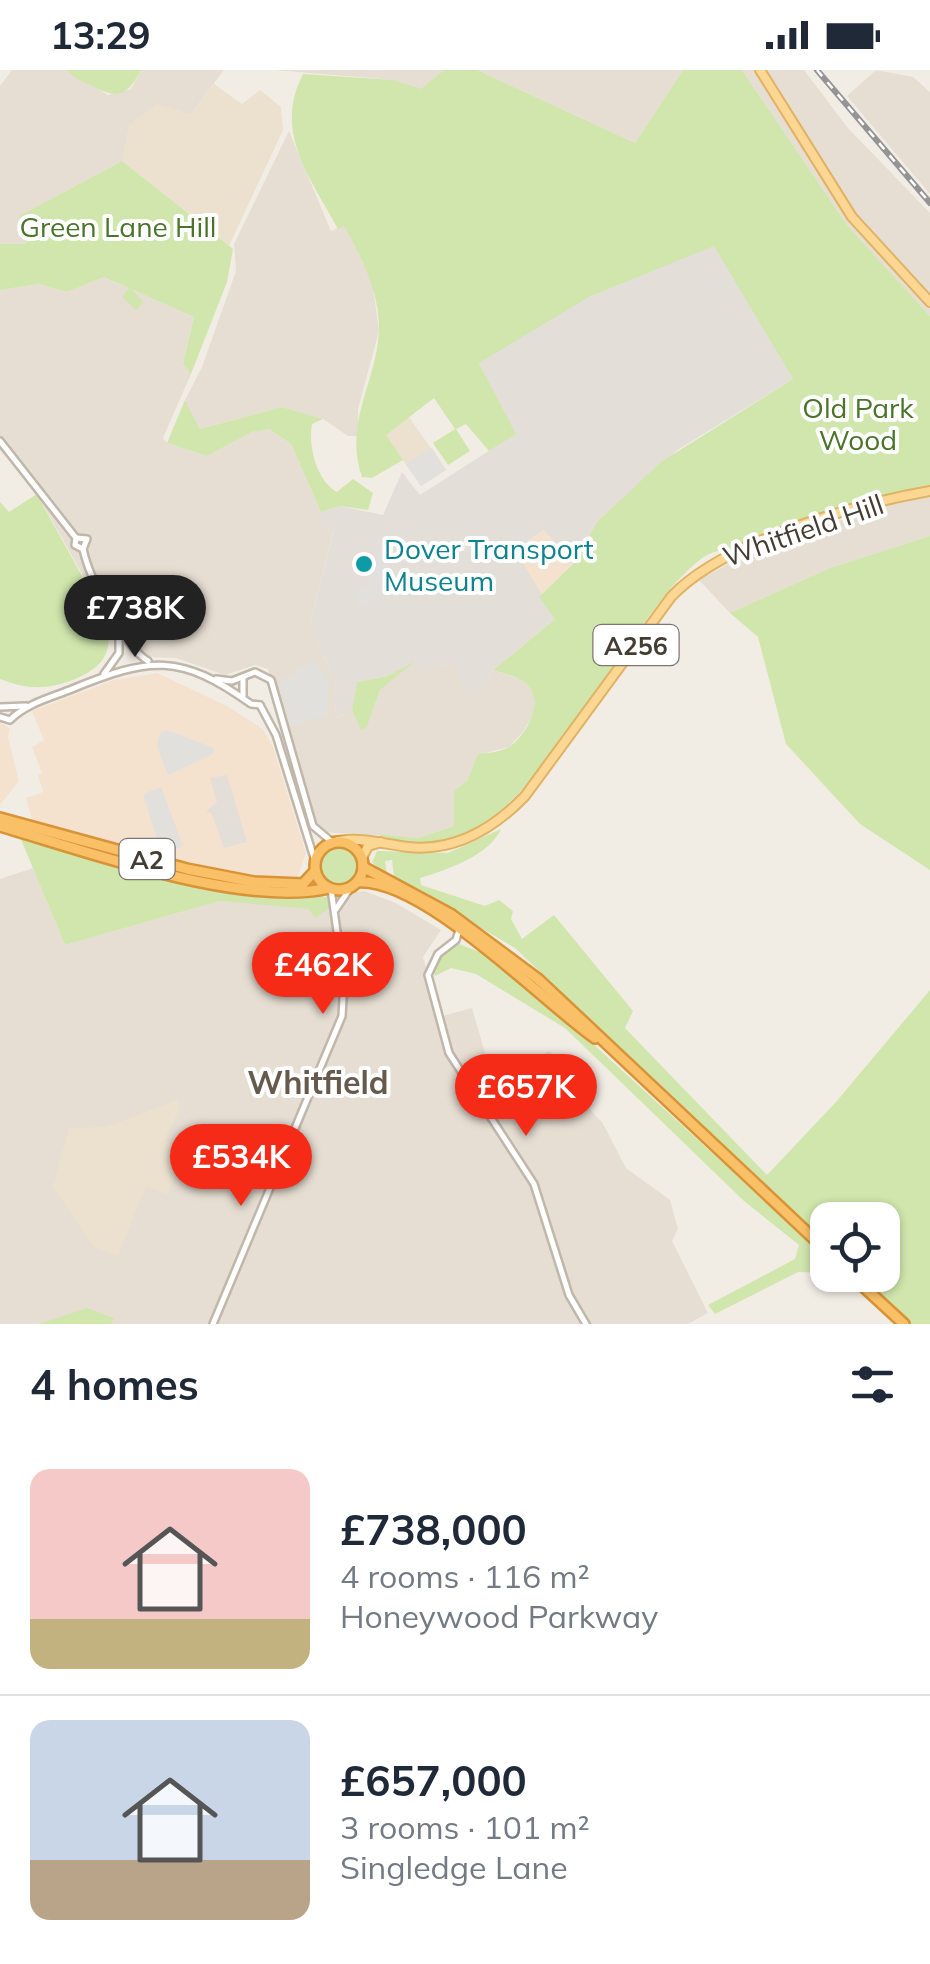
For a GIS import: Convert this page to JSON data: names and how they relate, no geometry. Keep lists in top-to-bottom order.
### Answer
{
  "streets": {
    "highway": ["A2"],
    "main road": ["Whitfield Hill", "A256"]
  },
  "crossings": [
    ["Whitfield Hill", "A2"]
  ],
  "districts": ["Whitfield"],
  "parks": ["Green Lane Hill", "Old Park Wood"],
  "places": ["Dover Transport Museum"],
  "page": {
    "status": "13:29",
    "price": [
      "£738K",
      "£462K",
      "£657K",
      "£534K"
    ],
    "heading": "4 homes",
    "list": [
      {
        "name": "£738,000",
        "note": "4 rooms · 116 m² · Honeywood Parkway"
      },
      {
        "name": "£657,000",
        "note": "3 rooms · 101 m² · Singledge Lane"
      }
    ]
  }
}
